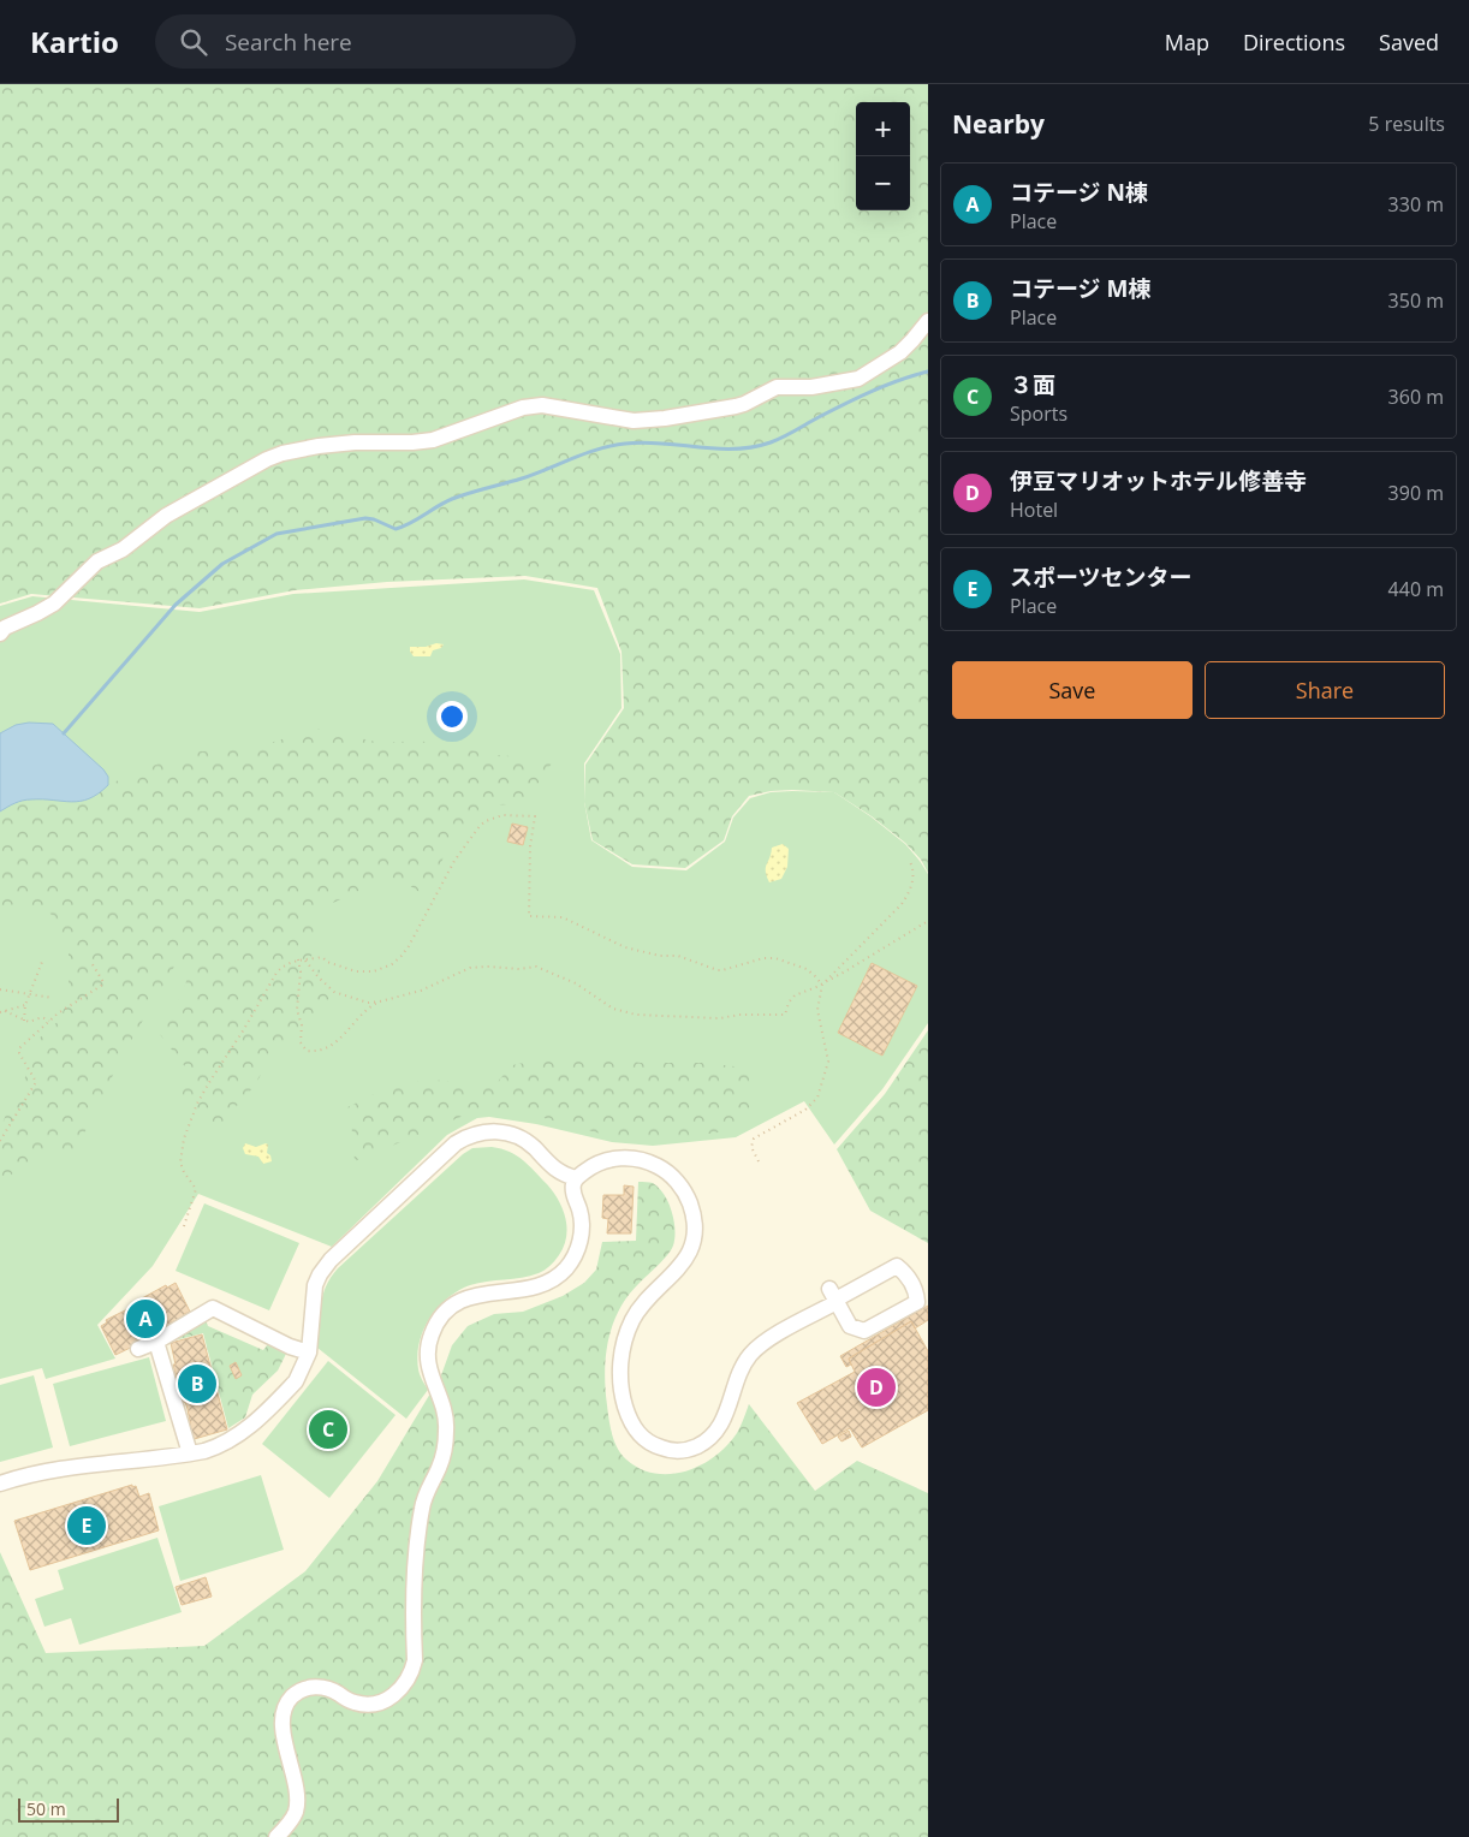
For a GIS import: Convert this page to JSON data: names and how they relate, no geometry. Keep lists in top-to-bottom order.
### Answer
{
  "scale_bar": "50 m",
  "page": {
    "header": "Kartio",
    "search": "Search here",
    "nav": ["Map", "Directions", "Saved"],
    "heading": ["Nearby", "5 results"],
    "map_buttons": ["+", "−"],
    "list": [
      {
        "mark": "A",
        "name": "コテージ N棟",
        "note": "Place",
        "value": "330 m"
      },
      {
        "mark": "B",
        "name": "コテージ M棟",
        "note": "Place",
        "value": "350 m"
      },
      {
        "mark": "C",
        "name": "３面",
        "note": "Sports",
        "value": "360 m"
      },
      {
        "mark": "D",
        "name": "伊豆マリオットホテル修善寺",
        "note": "Hotel",
        "value": "390 m"
      },
      {
        "mark": "E",
        "name": "スポーツセンター",
        "note": "Place",
        "value": "440 m"
      }
    ],
    "buttons": ["Save", "Share"],
    "pins": [
      "A",
      "B",
      "D",
      "C",
      "E"
    ],
    "scale": "50 m"
  }
}
